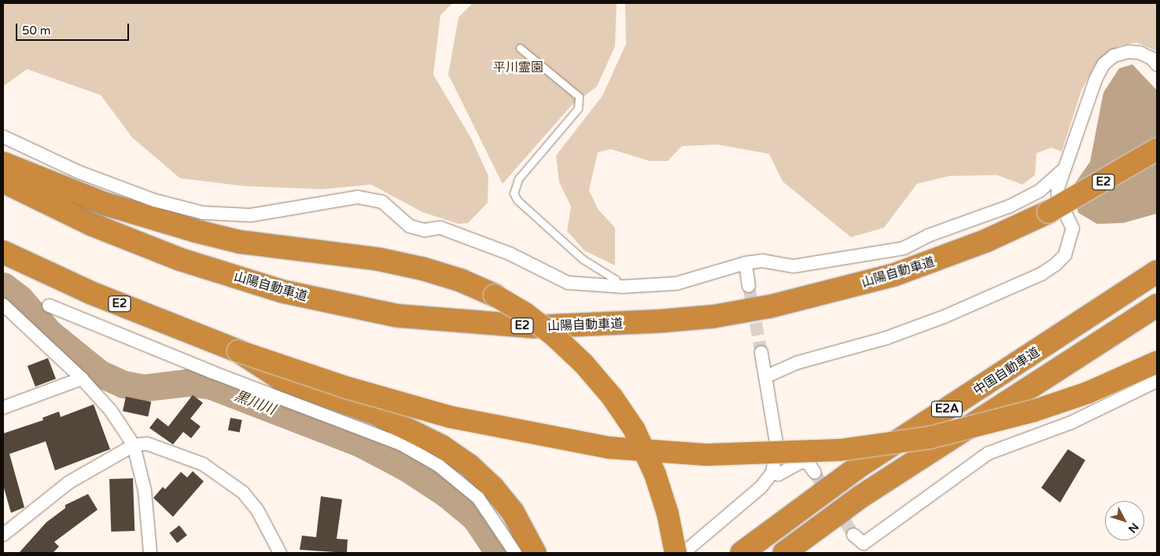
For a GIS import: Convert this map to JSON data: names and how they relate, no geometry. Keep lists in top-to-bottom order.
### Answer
{
  "streets": {
    "highway": [
      "E2",
      "山陽自動車道",
      "中国自動車道",
      "E2A"
    ]
  },
  "water": ["黒川川"],
  "parks": ["平川霊園"],
  "scale_bar": "50 m",
  "north": "bottom right"
}
